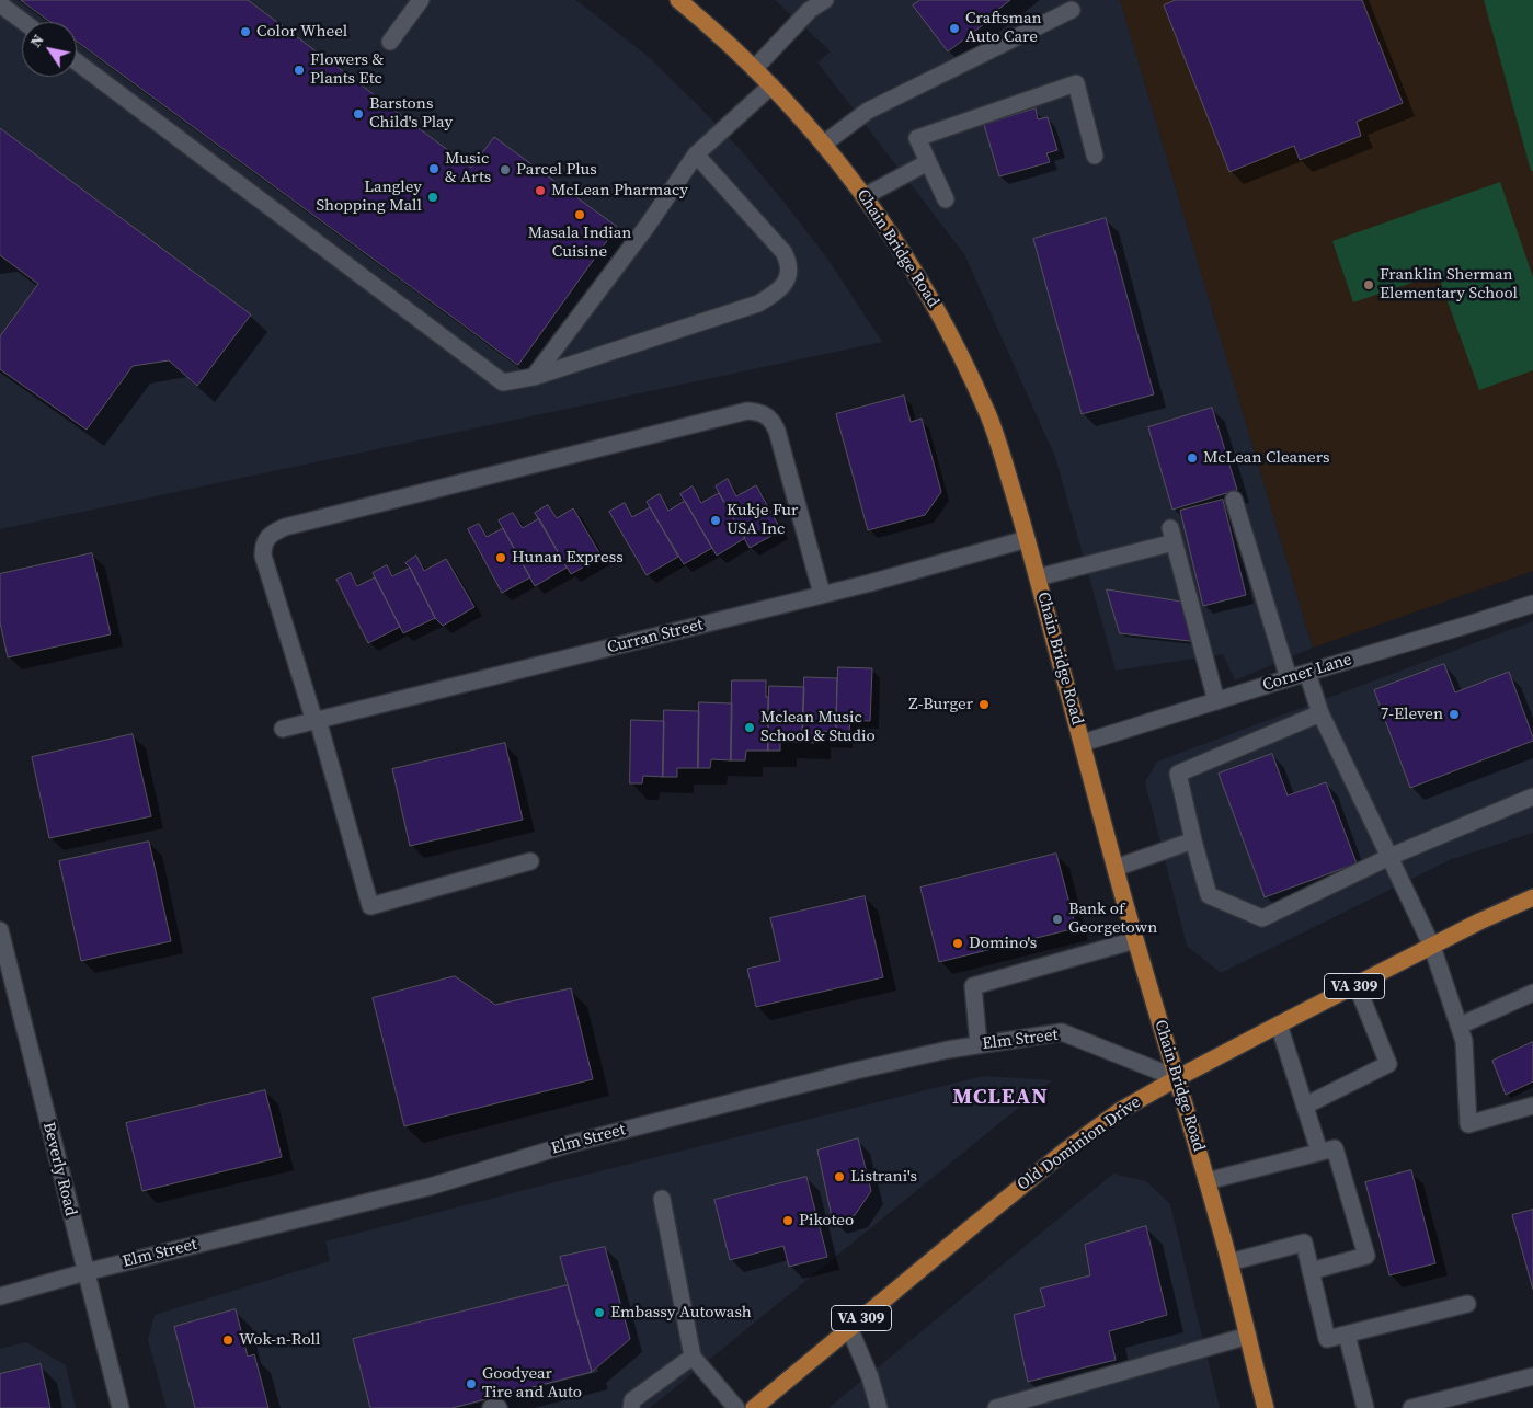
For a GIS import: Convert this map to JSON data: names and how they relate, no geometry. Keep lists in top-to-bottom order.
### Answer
{
  "streets": {
    "main road": ["Chain Bridge Road", "VA 309", "Old Dominion Drive"],
    "street": [
      "Curran Street",
      "Corner Lane",
      "Elm Street",
      "Beverly Road"
    ]
  },
  "crossings": [
    ["Chain Bridge Road", "Curran Street"],
    ["Chain Bridge Road", "Corner Lane"],
    ["Chain Bridge Road", "Elm Street"],
    ["Chain Bridge Road", "Old Dominion Drive"],
    ["Elm Street", "Old Dominion Drive"],
    ["Elm Street", "Beverly Road"]
  ],
  "districts": ["MCLEAN"],
  "places": [
    "Craftsman Auto Care",
    "Color Wheel",
    "Flowers & Plants Etc",
    "Barstons Child's Play",
    "Music & Arts",
    "Parcel Plus",
    "McLean Pharmacy",
    "Langley Shopping Mall",
    "Masala Indian Cuisine",
    "Franklin Sherman Elementary School",
    "McLean Cleaners",
    "Kukje Fur USA Inc",
    "Hunan Express",
    "Z-Burger",
    "7-Eleven",
    "Mclean Music School & Studio",
    "Bank of Georgetown",
    "Domino's",
    "Listrani's",
    "Pikoteo",
    "Embassy Autowash",
    "Wok-n-Roll",
    "Goodyear Tire and Auto"
  ],
  "north": "top left"
}
